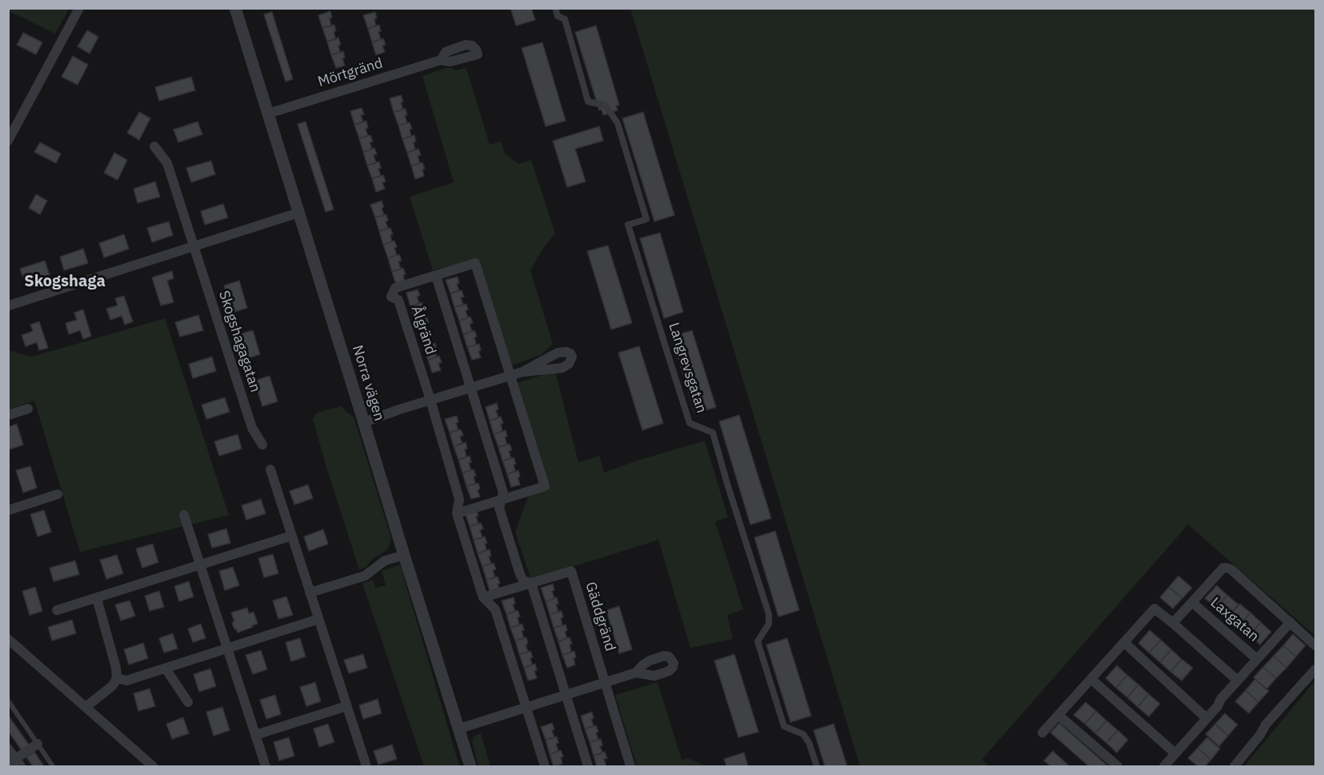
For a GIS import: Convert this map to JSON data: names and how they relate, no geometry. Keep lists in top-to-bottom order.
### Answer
{
  "streets": {
    "street": [
      "Mörtgränd",
      "Ålgränd",
      "Skogshagagatan",
      "Langrevsgatan",
      "Norra vägen",
      "Gäddgränd",
      "Laxgatan"
    ]
  },
  "crossings": [
    ["Mörtgränd", "Norra vägen"]
  ],
  "districts": ["Skogshaga"]
}
